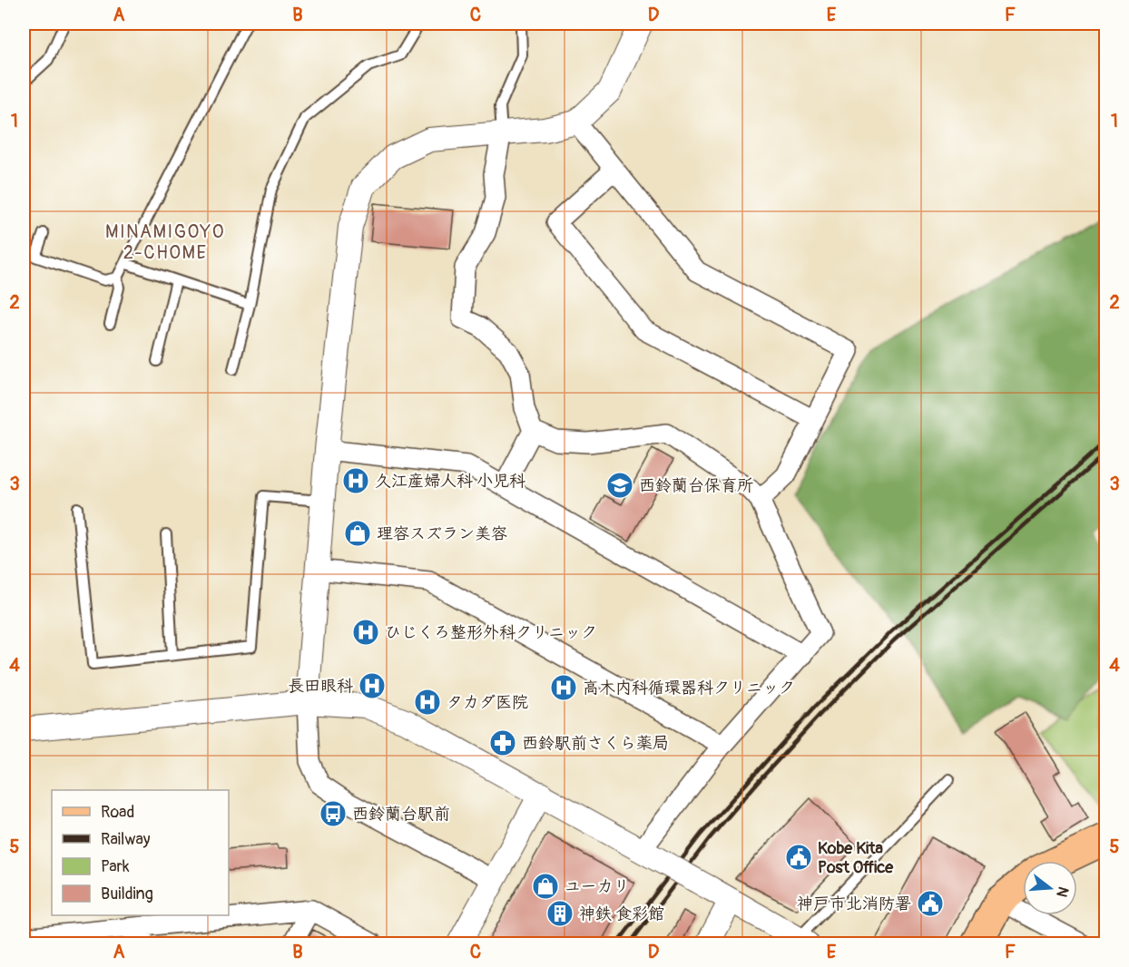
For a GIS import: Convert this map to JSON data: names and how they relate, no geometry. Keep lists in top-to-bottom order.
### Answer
{
  "districts": ["MINAMIGOYO 2-CHOME"],
  "places": {
    "hospital": [
      "久江産婦人科 小児科",
      "ひじくろ整形外科クリニック",
      "長田眼科",
      "高木内科循環器科クリニック",
      "タカダ医院"
    ],
    "school or university": ["西鈴蘭台保育所"],
    "shop": ["理容スズラン美容", "ユーカリ"],
    "pharmacy": ["西鈴駅前さくら薬局"],
    "bus stop": ["西鈴蘭台駅前"],
    "public building": ["Kobe Kita Post Office", "神戸市北消防署"],
    "building": ["神鉄 食彩館"]
  },
  "legend": [
    "Road",
    "Railway",
    "Park",
    "Building"
  ],
  "north": "right",
  "grid": {
    "columns": [
      "A",
      "B",
      "C",
      "D",
      "E",
      "F"
    ],
    "rows": [
      "1",
      "2",
      "3",
      "4",
      "5"
    ]
  }
}
